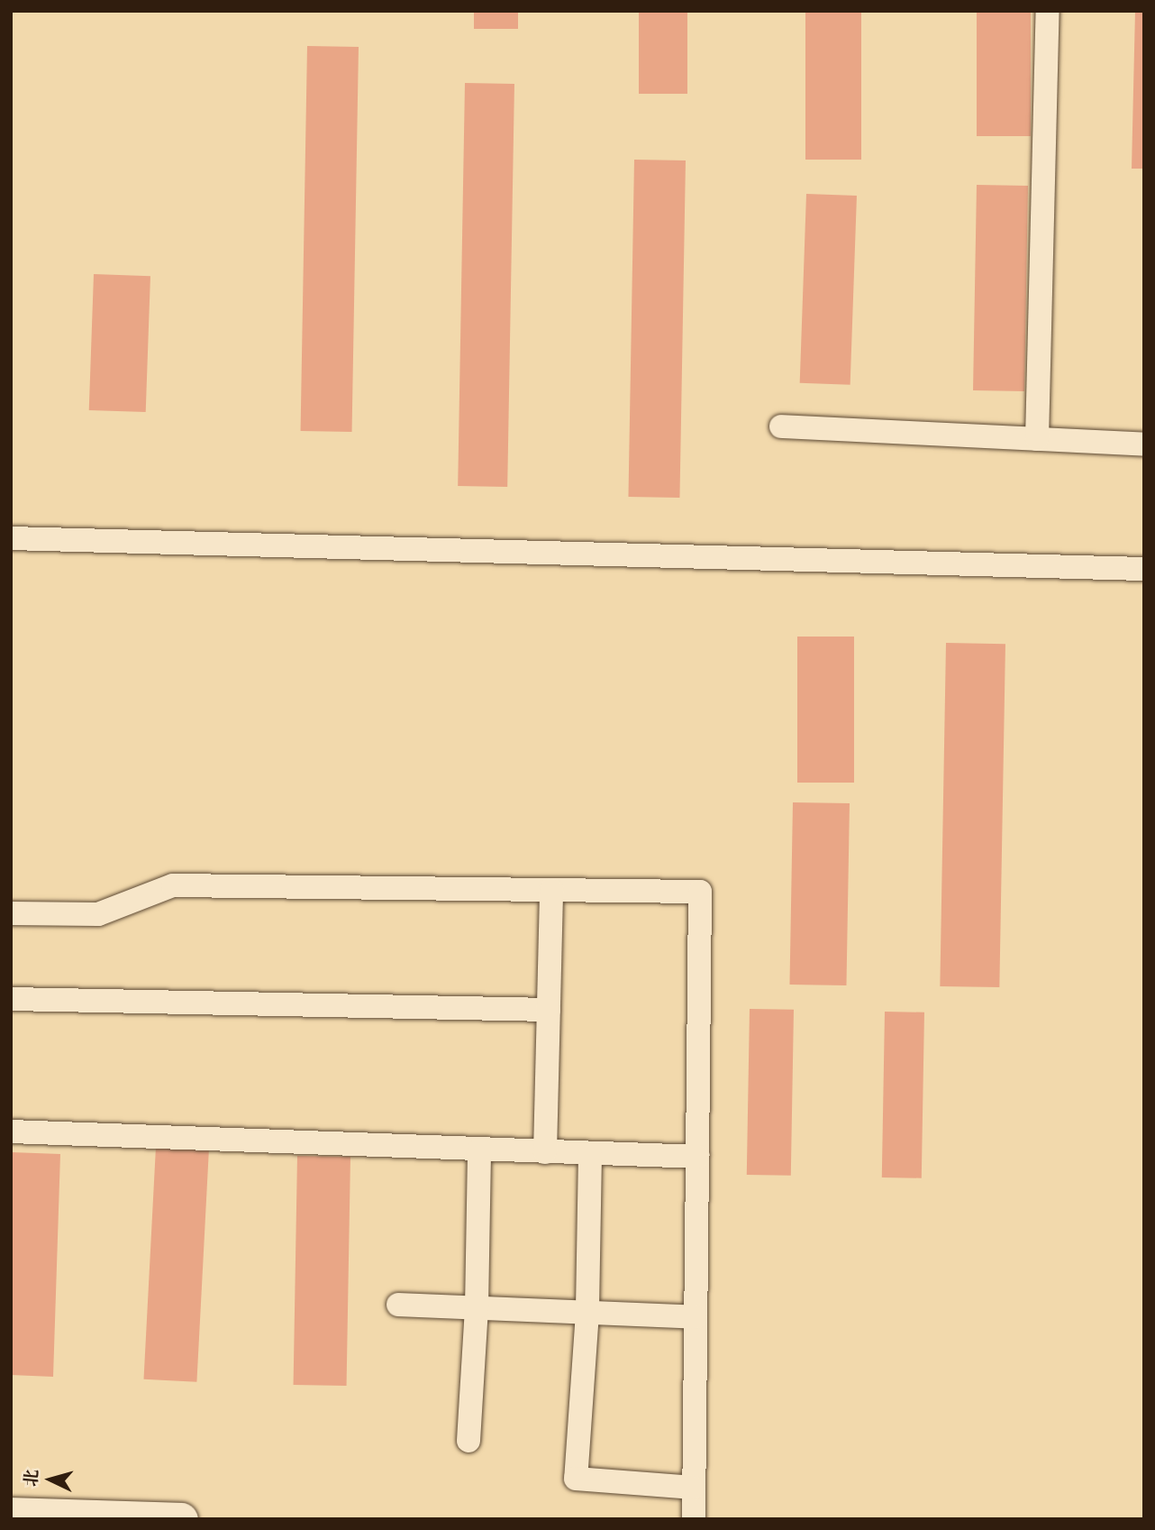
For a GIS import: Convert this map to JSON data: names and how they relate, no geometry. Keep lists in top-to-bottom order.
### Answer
{
  "north": "left"
}
